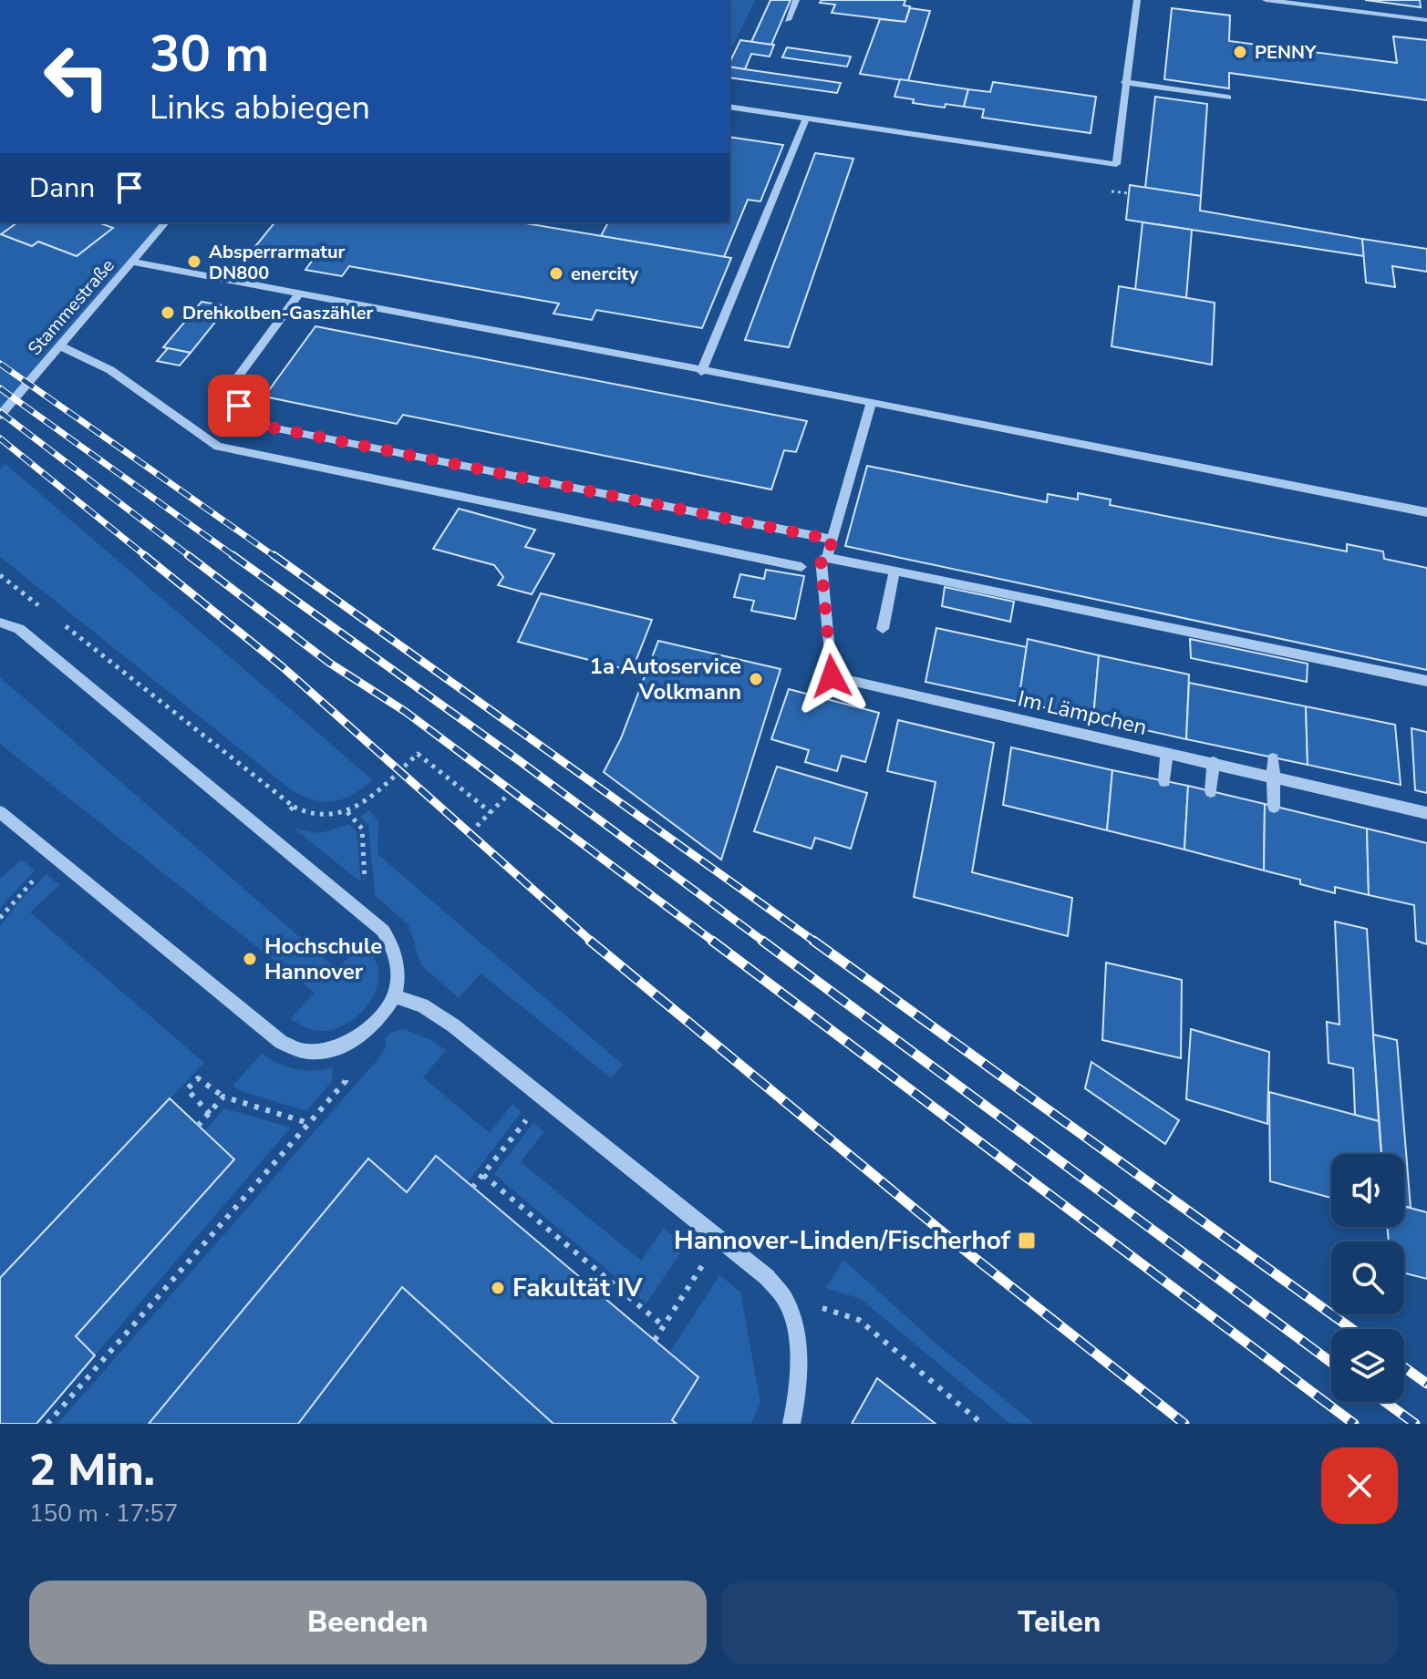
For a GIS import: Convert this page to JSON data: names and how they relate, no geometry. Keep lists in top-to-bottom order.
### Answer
{
  "streets": {
    "street": ["Stammestraße", "Im Lämpchen"]
  },
  "places": {
    "other": [
      "PENNY",
      "Absperrarmatur DN800",
      "enercity",
      "Drehkolben-Gaszähler",
      "1a Autoservice Volkmann",
      "Hochschule Hannover",
      "Fakultät IV"
    ],
    "transit": ["Hannover-Linden/Fischerhof"]
  },
  "page": {
    "turn": ["30 m", "Links abbiegen"],
    "then": "Dann",
    "heading": ["2 Min.", "150 m · 17:57"],
    "buttons": ["Beenden", "Teilen"]
  }
}
